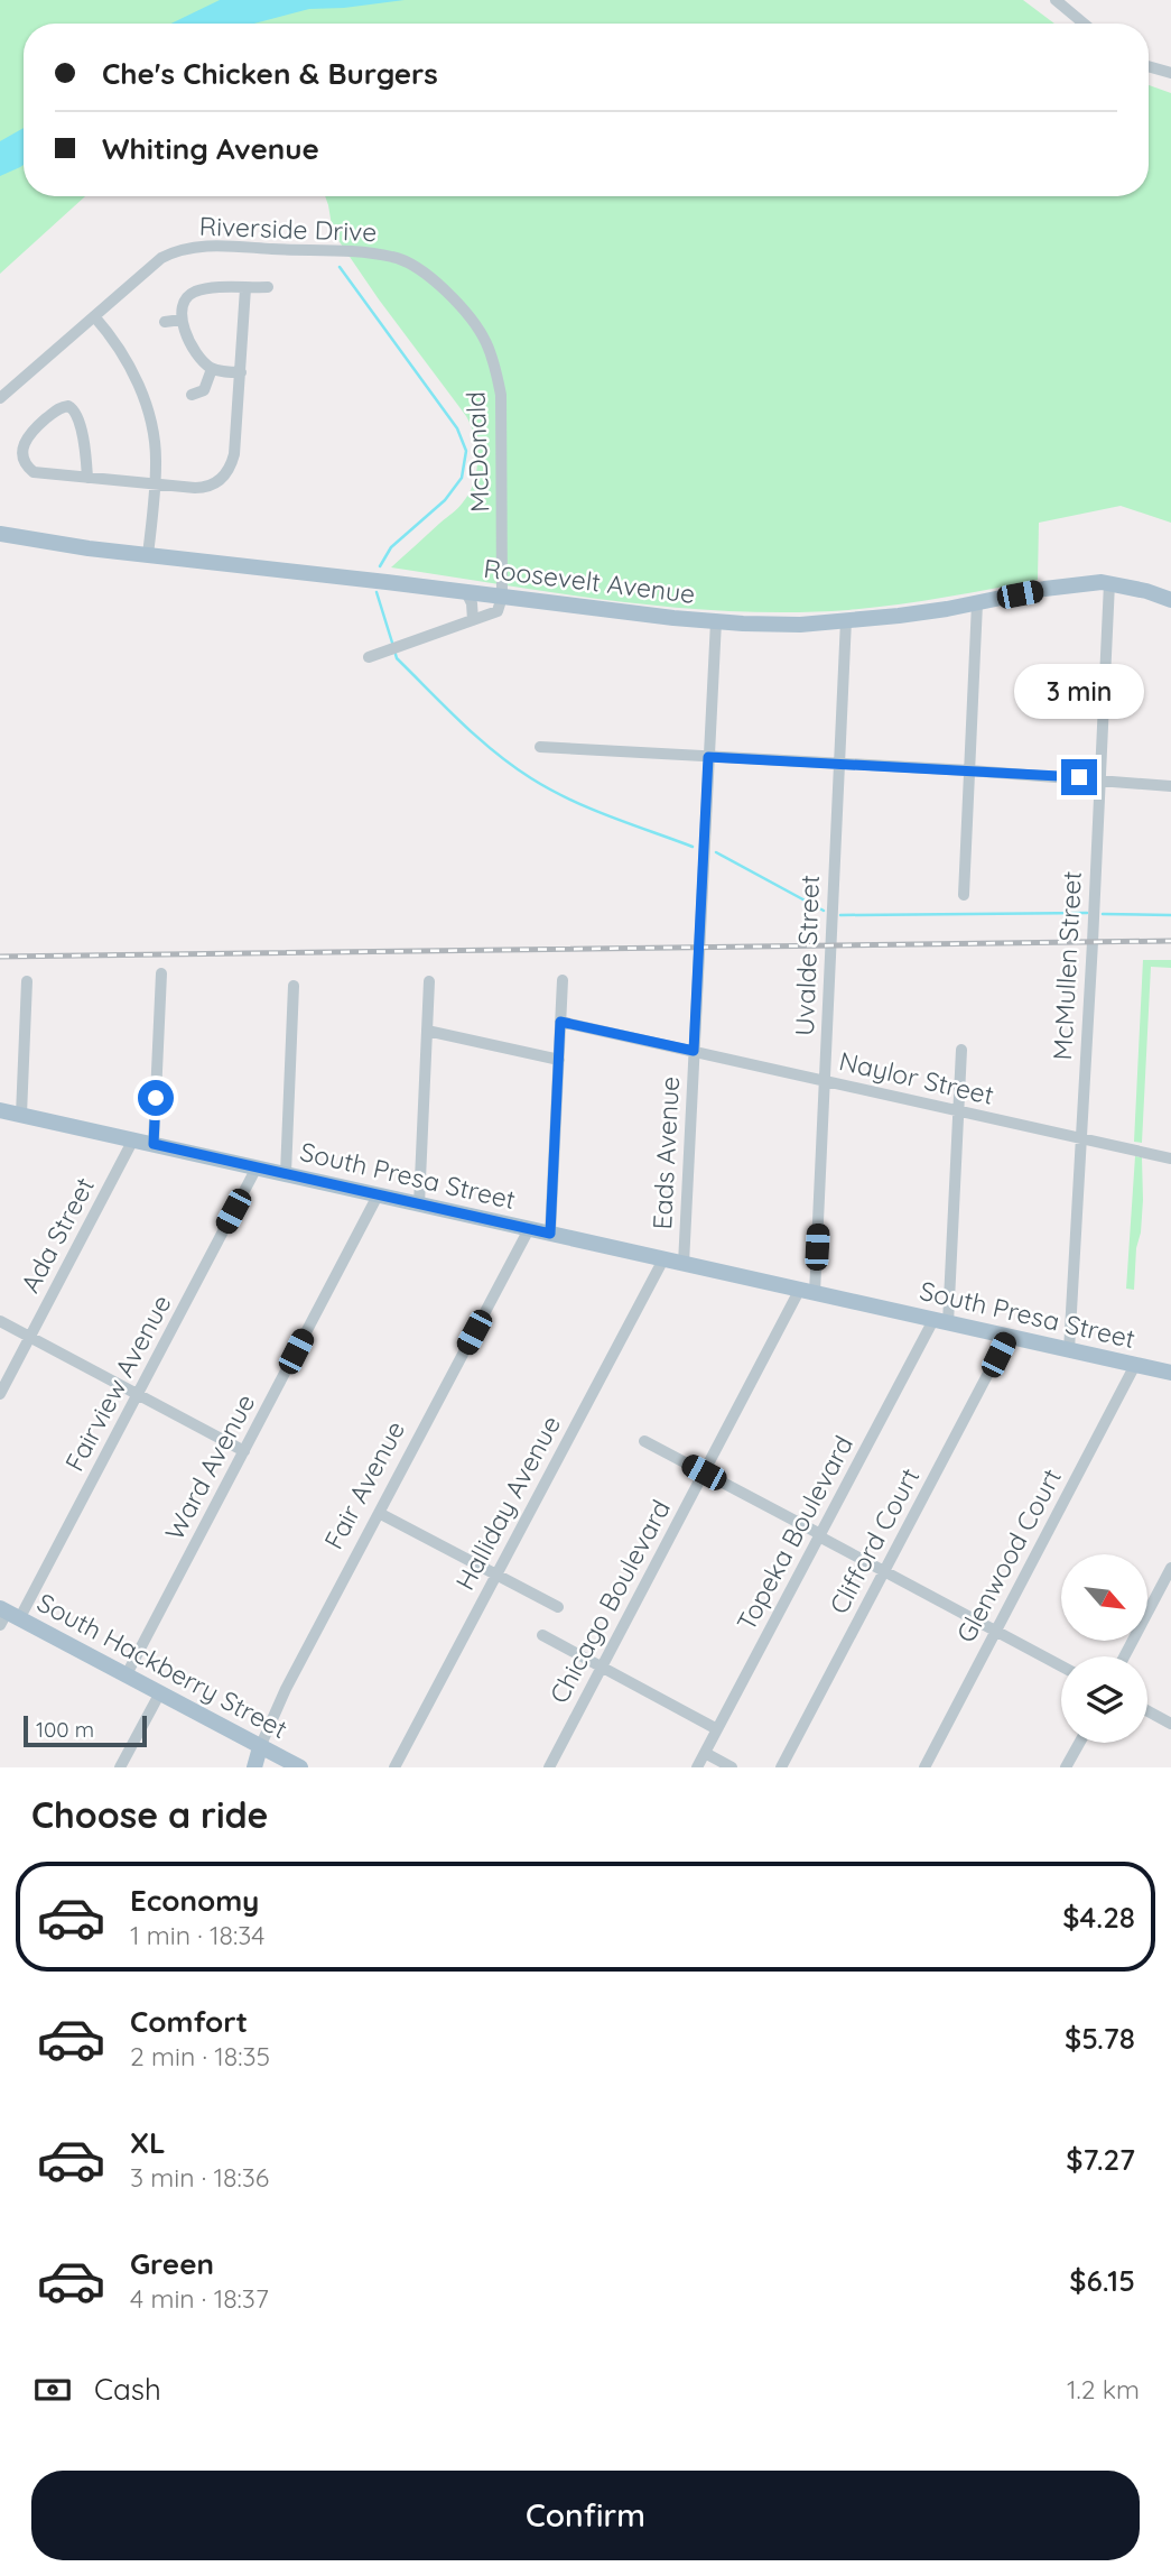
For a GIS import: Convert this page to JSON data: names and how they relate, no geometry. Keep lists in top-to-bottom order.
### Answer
{
  "streets": {
    "main road": [
      "Roosevelt Avenue",
      "South Presa Street",
      "Fair Avenue",
      "South Hackberry Street"
    ],
    "street": [
      "Riverside Drive",
      "McDonald",
      "Uvalde Street",
      "McMullen Street",
      "Naylor Street",
      "Eads Avenue",
      "Ada Street",
      "Fairview Avenue",
      "Ward Avenue",
      "Halliday Avenue",
      "Topeka Boulevard",
      "Clifford Court",
      "Glenwood Court",
      "Chicago Boulevard"
    ]
  },
  "crossings": [
    ["Riverside Drive", "McDonald"],
    ["McDonald", "Roosevelt Avenue"],
    ["Roosevelt Avenue", "Uvalde Street"],
    ["Roosevelt Avenue", "McMullen Street"],
    ["Roosevelt Avenue", "Eads Avenue"],
    ["Uvalde Street", "Naylor Street"],
    ["Uvalde Street", "South Presa Street"],
    ["Uvalde Street", "Chicago Boulevard"],
    ["McMullen Street", "Naylor Street"],
    ["McMullen Street", "South Presa Street"],
    ["Naylor Street", "Eads Avenue"],
    ["Eads Avenue", "South Presa Street"],
    ["South Presa Street", "Ada Street"],
    ["South Presa Street", "Fairview Avenue"],
    ["South Presa Street", "Ward Avenue"],
    ["South Presa Street", "Fair Avenue"],
    ["South Presa Street", "Halliday Avenue"],
    ["South Presa Street", "Topeka Boulevard"],
    ["South Presa Street", "Clifford Court"],
    ["South Presa Street", "Glenwood Court"],
    ["South Presa Street", "Chicago Boulevard"],
    ["Fairview Avenue", "South Hackberry Street"],
    ["Ward Avenue", "South Hackberry Street"],
    ["Fair Avenue", "South Hackberry Street"]
  ],
  "scale_bar": "100 m",
  "north": "bottom right",
  "page": {
    "banner": ["Che's Chicken & Burgers", "Whiting Avenue"],
    "bubble": "3 min",
    "scale": "100 m",
    "heading": "Choose a ride",
    "list": [
      {
        "name": "Economy",
        "note": "1 min · 18:34",
        "value": "$4.28"
      },
      {
        "name": "Comfort",
        "note": "2 min · 18:35",
        "value": "$5.78"
      },
      {
        "name": "XL",
        "note": "3 min · 18:36",
        "value": "$7.27"
      },
      {
        "name": "Green",
        "note": "4 min · 18:37",
        "value": "$6.15"
      }
    ],
    "pay": ["Cash", "1.2 km"],
    "buttons": "Confirm"
  }
}
